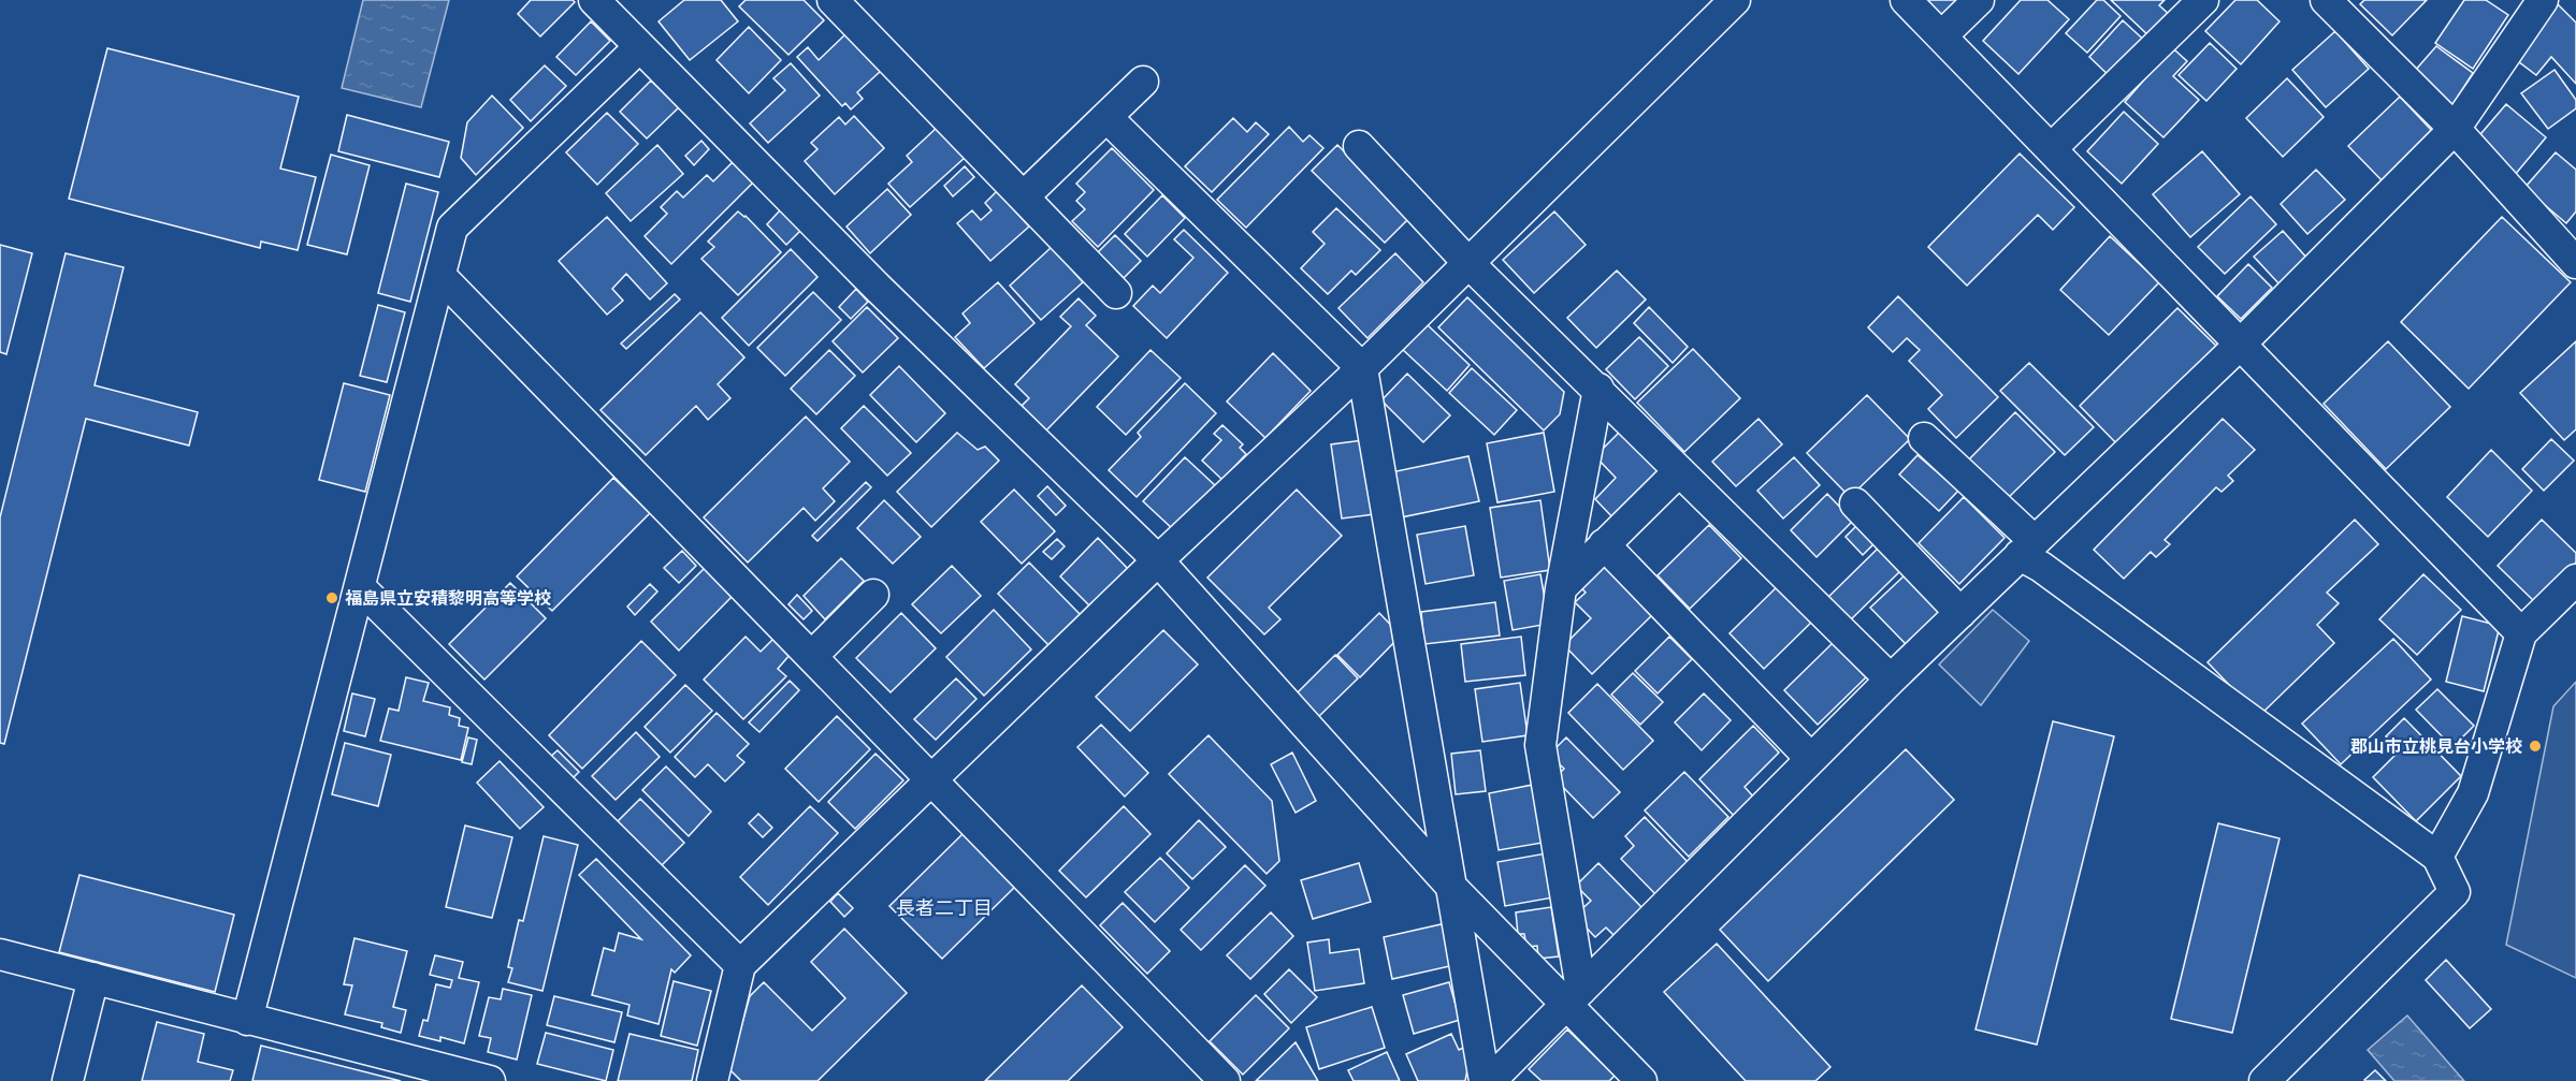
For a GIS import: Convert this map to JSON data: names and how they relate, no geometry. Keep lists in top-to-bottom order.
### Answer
{
  "districts": ["長者二丁目"],
  "places": ["福島県立安積黎明高等学校", "郡山市立桃見台小学校"]
}
